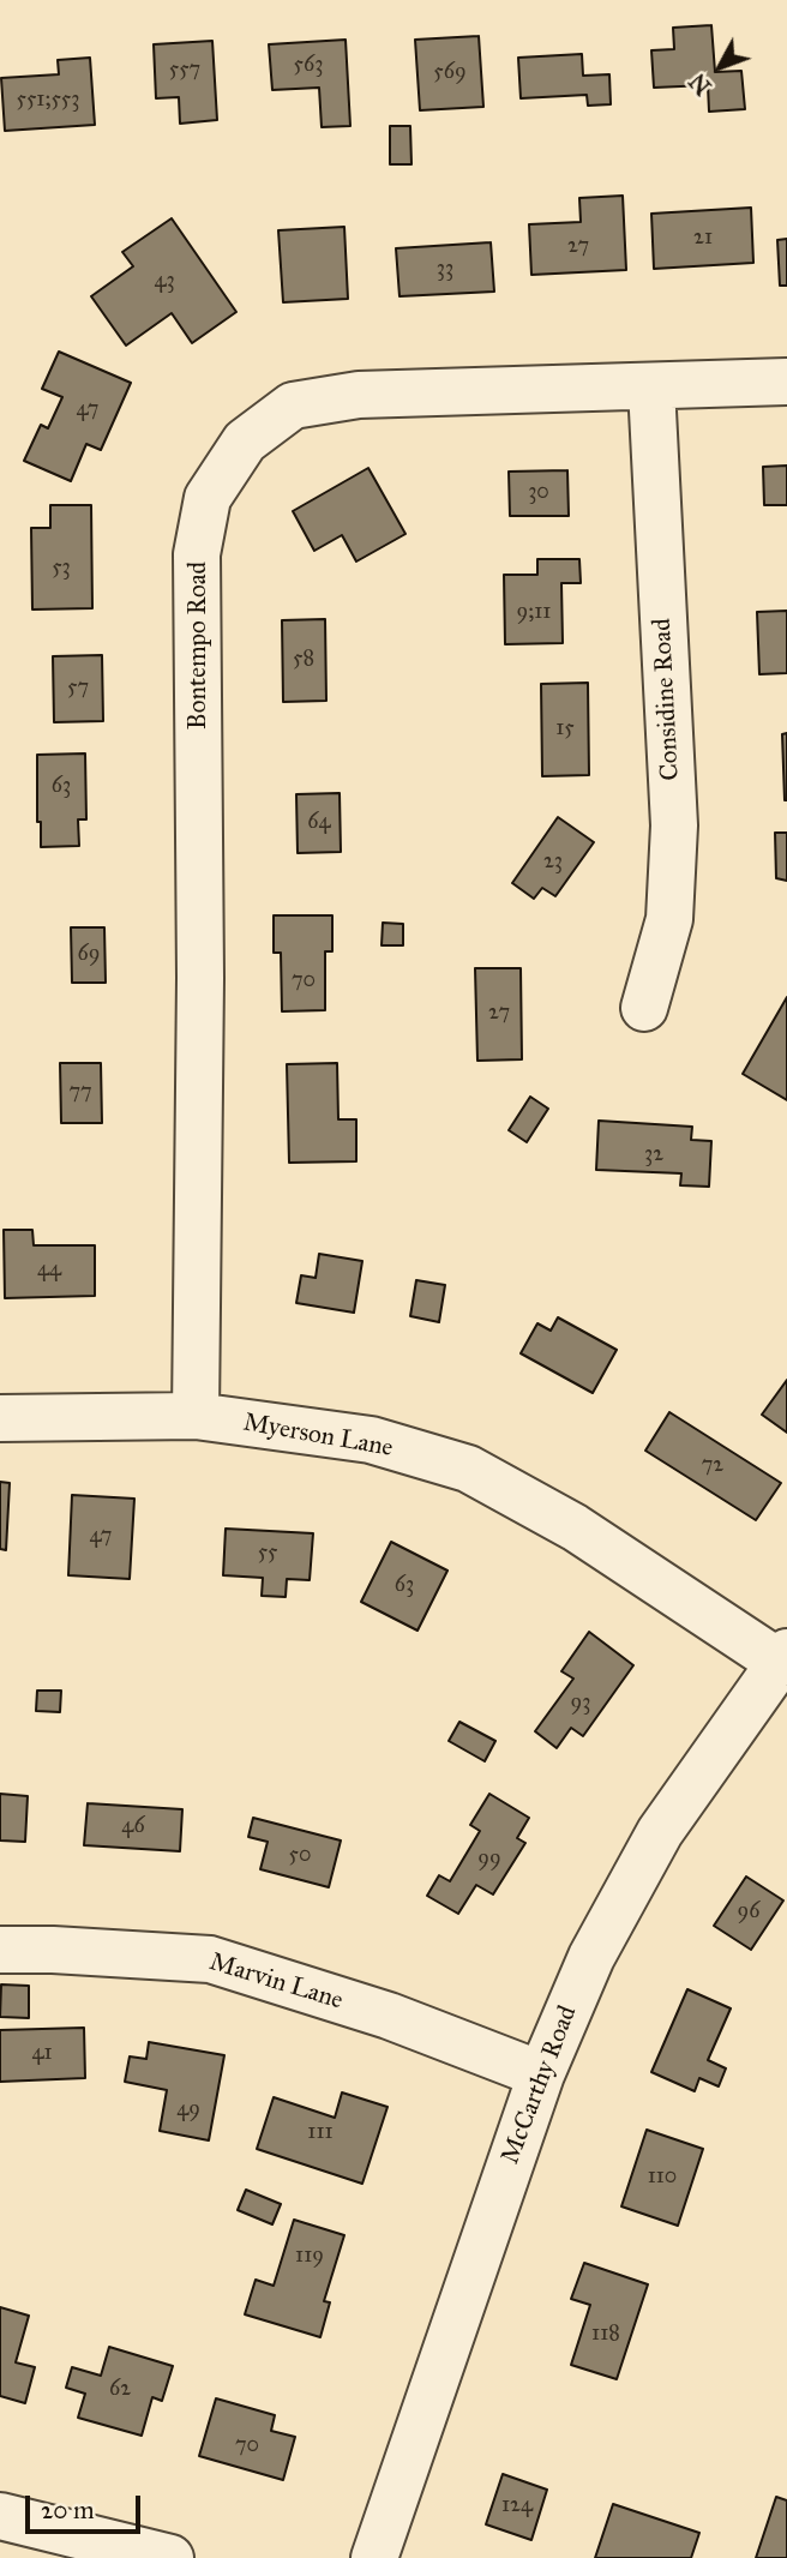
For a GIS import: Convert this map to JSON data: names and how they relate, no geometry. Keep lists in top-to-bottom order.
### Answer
{
  "streets": {
    "street": [
      "Bontempo Road",
      "Considine Road",
      "Myerson Lane",
      "Marvin Lane",
      "McCarthy Road"
    ]
  },
  "crossings": [
    ["Bontempo Road", "Considine Road"],
    ["Bontempo Road", "Myerson Lane"],
    ["Myerson Lane", "McCarthy Road"],
    ["Marvin Lane", "McCarthy Road"]
  ],
  "house_numbers": [
    "563",
    "557",
    "569",
    "551;553",
    "21",
    "27",
    "33",
    "43",
    "47",
    "30",
    "53",
    "9;11",
    "58",
    "57",
    "15",
    "63",
    "64",
    "23",
    "69",
    "70",
    "27",
    "77",
    "32",
    "44",
    "72",
    "47",
    "55",
    "63",
    "93",
    "46",
    "50",
    "99",
    "96",
    "41",
    "49",
    "111",
    "110",
    "119",
    "118",
    "62",
    "70",
    "124"
  ],
  "scale_bar": "20 m",
  "north": "bottom left"
}
